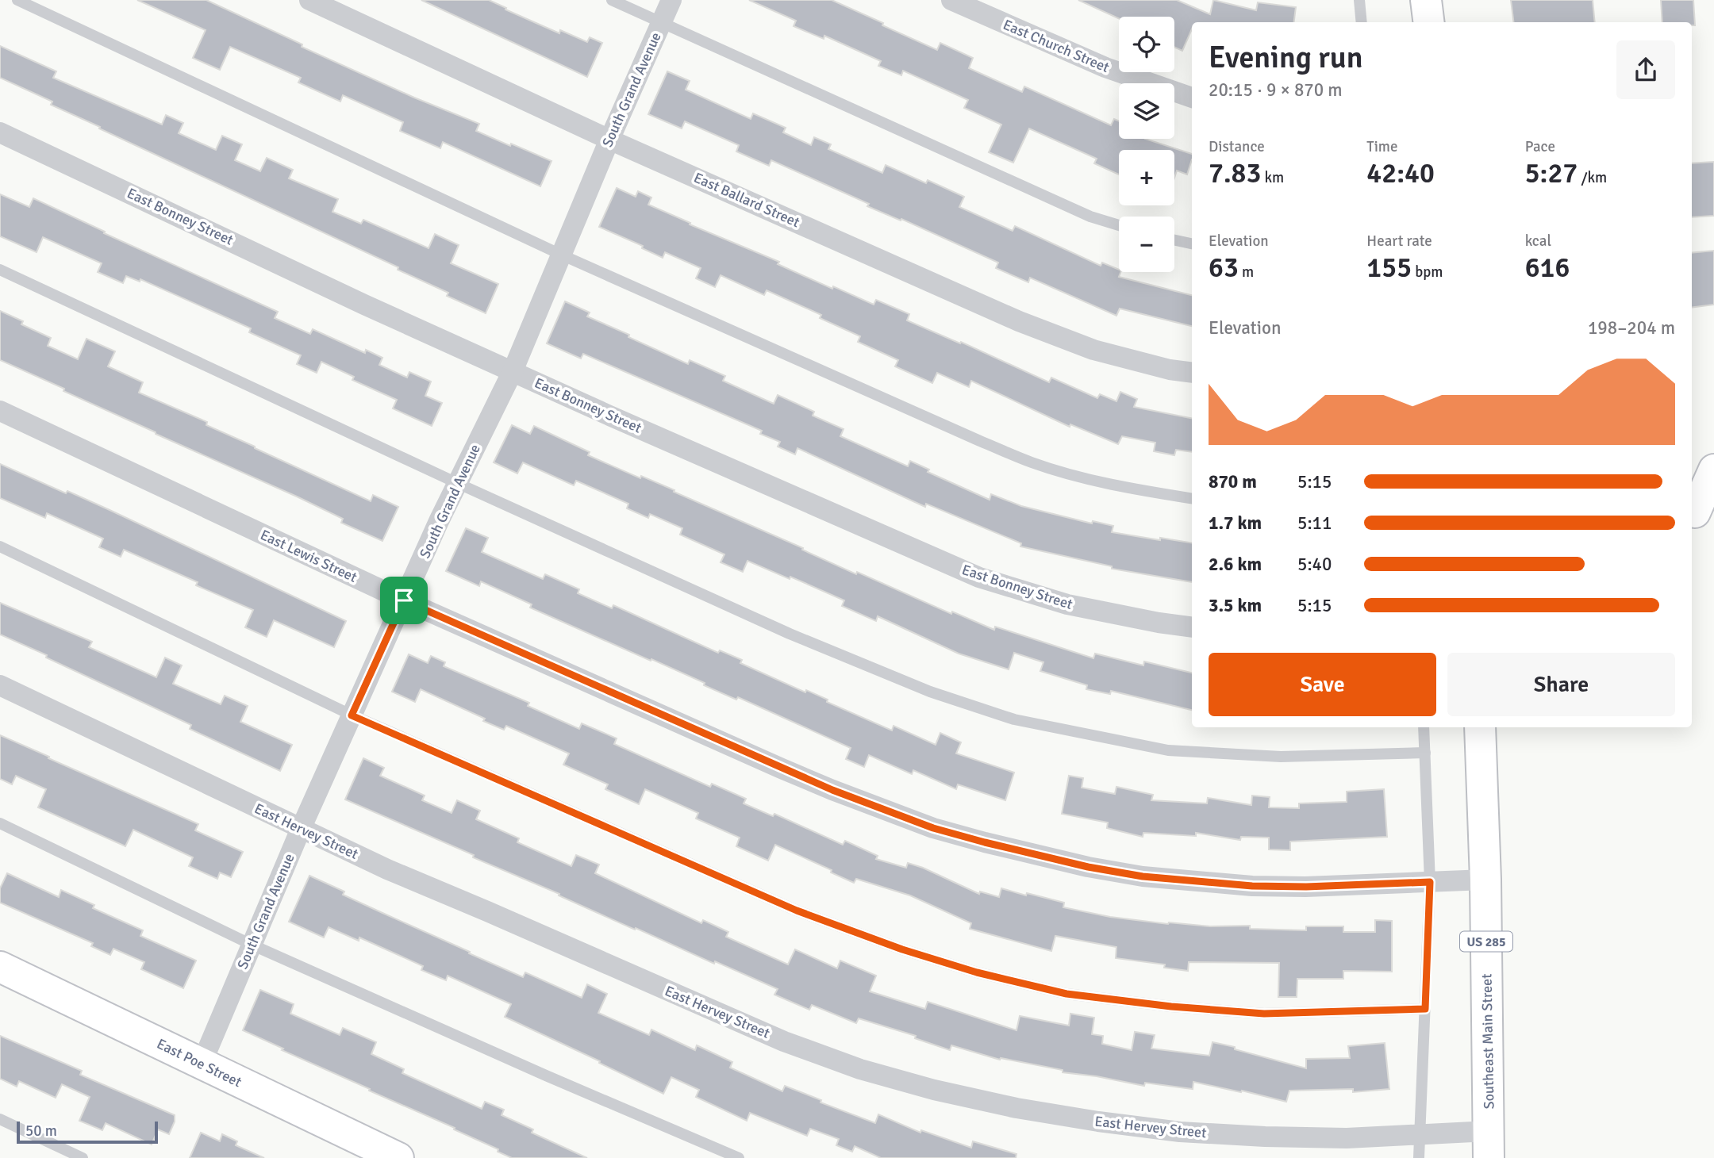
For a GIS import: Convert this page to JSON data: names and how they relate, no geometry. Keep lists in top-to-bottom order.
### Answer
{
  "streets": {
    "street": [
      "East Church Street",
      "South Grand Avenue",
      "East Ballard Street",
      "East Bonney Street",
      "East Lewis Street",
      "East Hervey Street",
      "US 285",
      "Southeast Main Street",
      "East Poe Street"
    ]
  },
  "crossings": [
    ["South Grand Avenue", "East Ballard Street"],
    ["South Grand Avenue", "East Bonney Street"],
    ["South Grand Avenue", "East Lewis Street"],
    ["South Grand Avenue", "East Hervey Street"],
    ["South Grand Avenue", "East Poe Street"],
    ["East Lewis Street", "Southeast Main Street"],
    ["East Hervey Street", "Southeast Main Street"]
  ],
  "scale_bar": "50 m",
  "page": {
    "map_buttons": ["+", "−"],
    "heading": ["Evening run", "20:15 · 9 × 870 m"],
    "stats": [
      ["Distance", "7.83 km"],
      ["Time", "42:40"],
      ["Pace", "5:27 /km"],
      ["Elevation", "63 m"],
      ["Heart rate", "155 bpm"],
      ["kcal", "616"]
    ],
    "chart": ["Elevation", "198–204 m"],
    "list": [
      {
        "name": "870 m",
        "note": "5:15"
      },
      {
        "name": "1.7 km",
        "note": "5:11"
      },
      {
        "name": "2.6 km",
        "note": "5:40"
      },
      {
        "name": "3.5 km",
        "note": "5:15"
      }
    ],
    "buttons": ["Save", "Share"],
    "scale": "50 m"
  }
}
